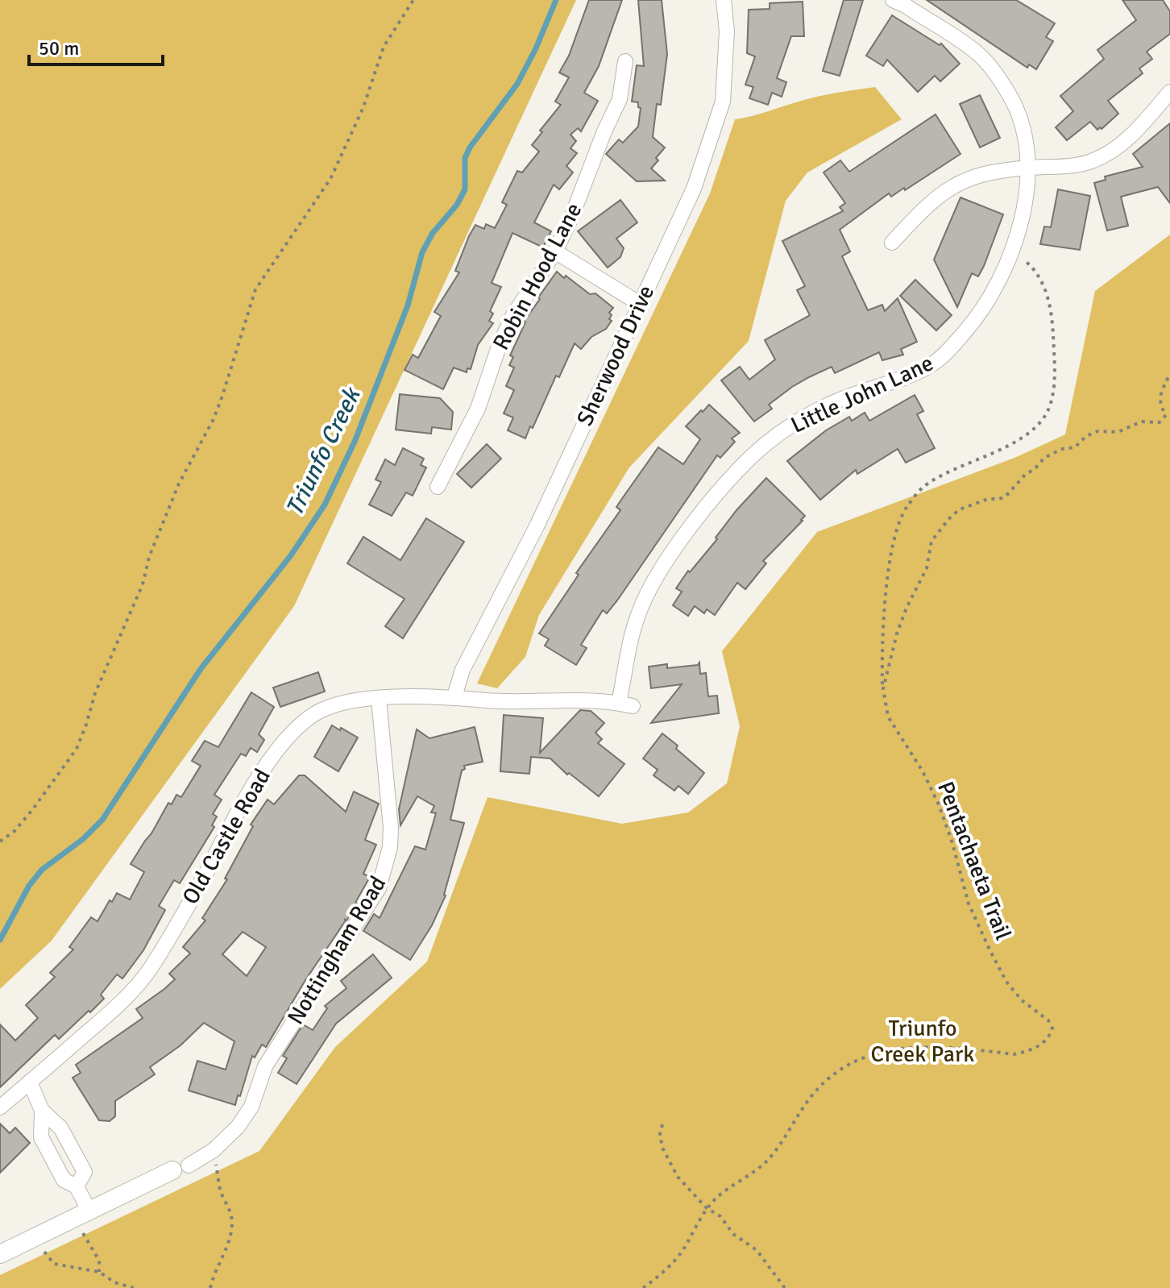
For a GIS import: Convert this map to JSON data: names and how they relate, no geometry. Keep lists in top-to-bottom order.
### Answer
{
  "streets": {
    "street": [
      "Robin Hood Lane",
      "Sherwood Drive",
      "Little John Lane",
      "Old Castle Road",
      "Nottingham Road"
    ],
    "path": ["Pentachaeta Trail"]
  },
  "crossings": [
    ["Sherwood Drive", "Old Castle Road"],
    ["Little John Lane", "Old Castle Road"],
    ["Old Castle Road", "Nottingham Road"]
  ],
  "water": ["Triunfo Creek"],
  "parks": ["Triunfo Creek Park"],
  "scale_bar": "50 m"
}
